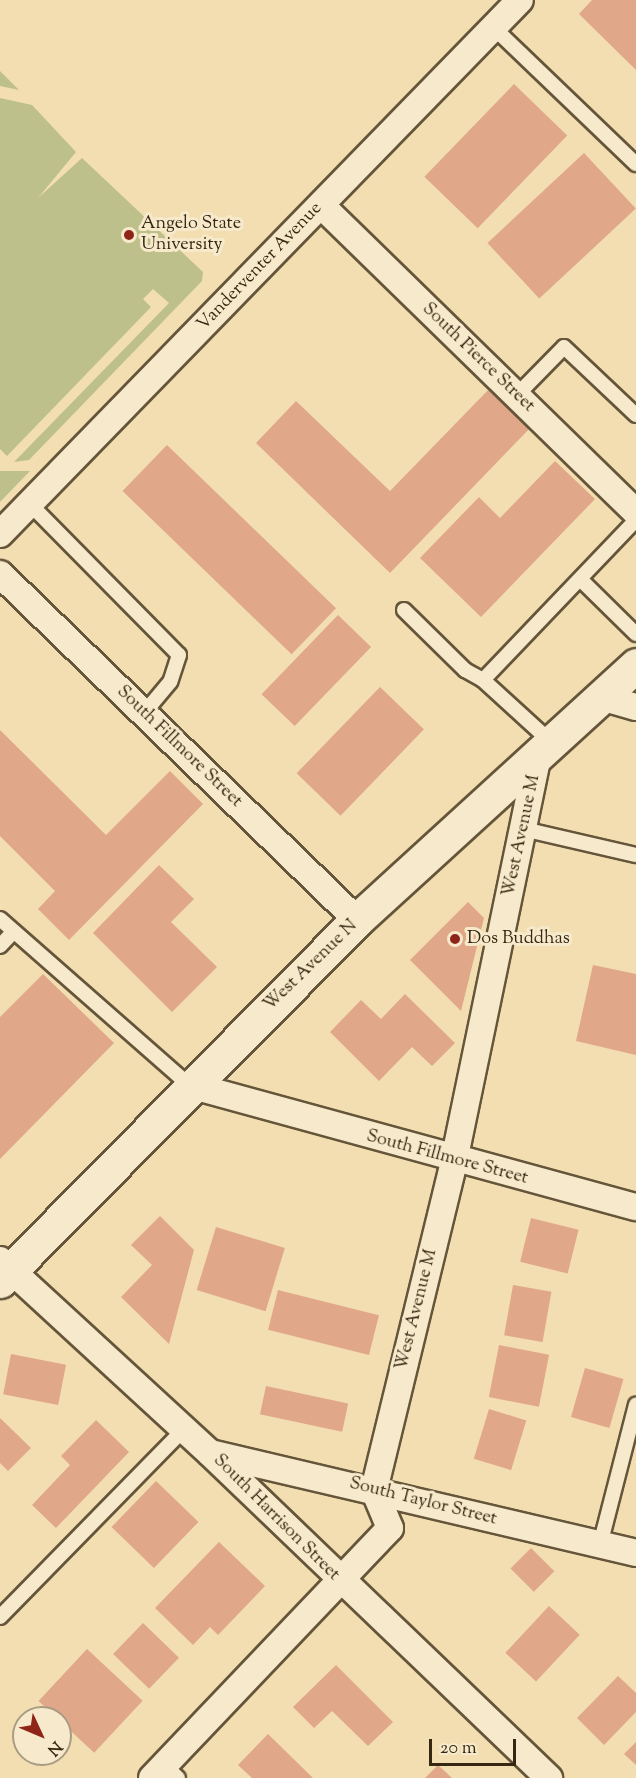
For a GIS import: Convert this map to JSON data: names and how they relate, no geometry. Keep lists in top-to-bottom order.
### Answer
{
  "streets": {
    "main road": ["West Avenue N"],
    "street": [
      "Vanderventer Avenue",
      "South Pierce Street",
      "South Fillmore Street",
      "West Avenue M",
      "South Taylor Street",
      "South Harrison Street"
    ]
  },
  "crossings": [
    ["Vanderventer Avenue", "South Pierce Street"],
    ["South Fillmore Street", "West Avenue M"],
    ["South Fillmore Street", "West Avenue N"],
    ["West Avenue M", "West Avenue N"],
    ["West Avenue M", "South Taylor Street"],
    ["West Avenue N", "South Harrison Street"],
    ["South Taylor Street", "South Harrison Street"]
  ],
  "places": ["Angelo State University", "Dos Buddhas"],
  "scale_bar": "20 m",
  "north": "bottom right"
}
